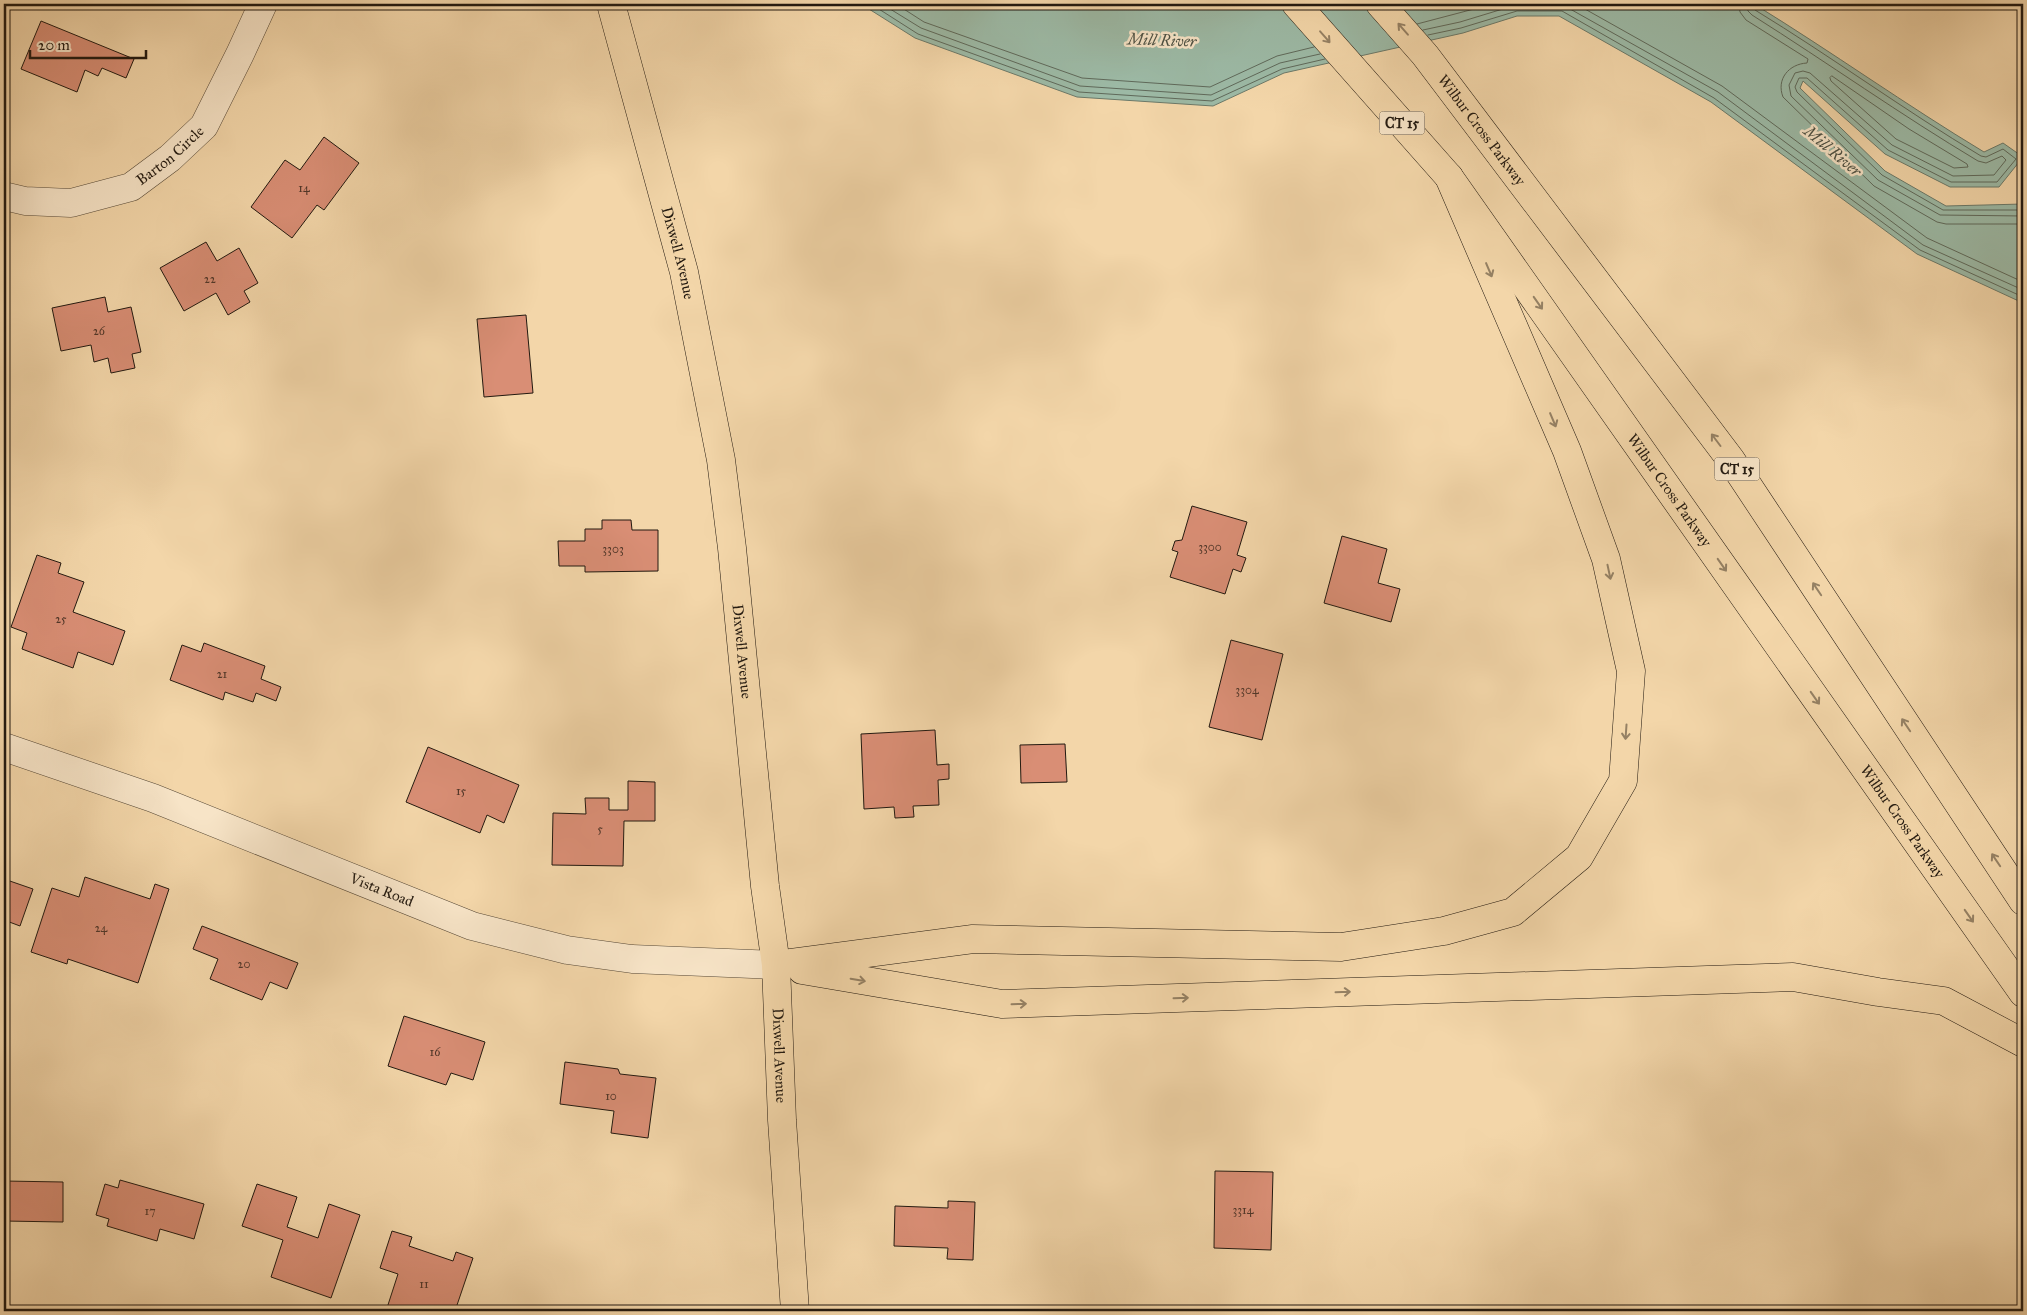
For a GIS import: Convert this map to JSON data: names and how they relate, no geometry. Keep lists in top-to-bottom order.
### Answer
{
  "streets": {
    "main road": ["CT 15", "Wilbur Cross Parkway", "Dixwell Avenue"],
    "street": ["Barton Circle", "Vista Road"]
  },
  "crossings": [
    ["Dixwell Avenue", "Vista Road"]
  ],
  "water": ["Mill River"],
  "house_numbers": [
    "14",
    "22",
    "26",
    "3300",
    "3303",
    "25",
    "21",
    "3304",
    "15",
    "5",
    "24",
    "20",
    "16",
    "10",
    "3314",
    "17",
    "11"
  ],
  "scale_bar": "20 m"
}
